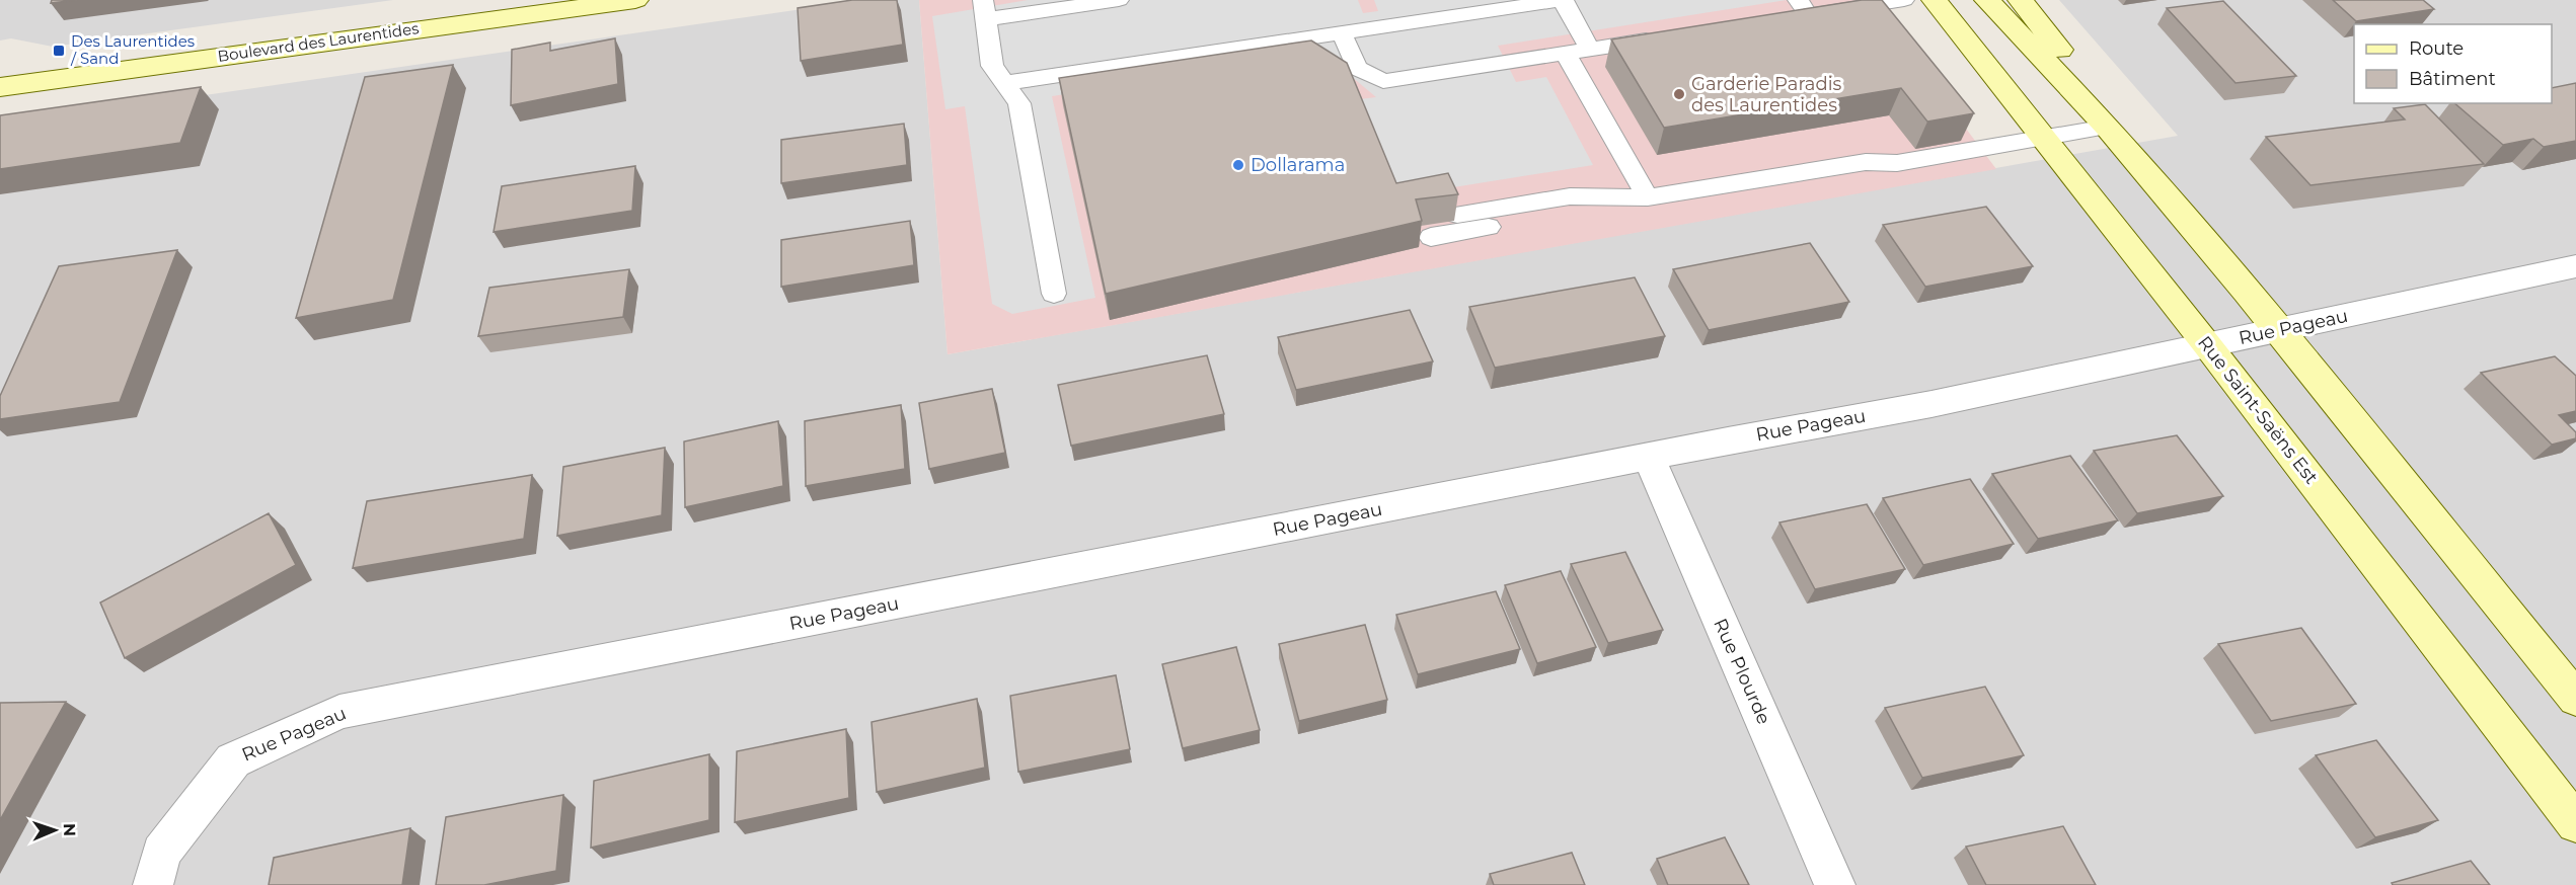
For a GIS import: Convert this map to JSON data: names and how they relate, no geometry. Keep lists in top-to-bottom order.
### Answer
{
  "streets": {
    "main road": ["Boulevard des Laurentides", "Rue Saint-Saëns Est"],
    "street": ["Rue Pageau", "Rue Plourde"]
  },
  "crossings": [
    ["Rue Pageau", "Rue Saint-Saëns Est"],
    ["Rue Pageau", "Rue Plourde"]
  ],
  "places": {
    "transit": ["Des Laurentides / Sand"],
    "other": ["Garderie Paradis des Laurentides", "Dollarama"]
  },
  "legend": ["Route", "Bâtiment"],
  "north": "right"
}
